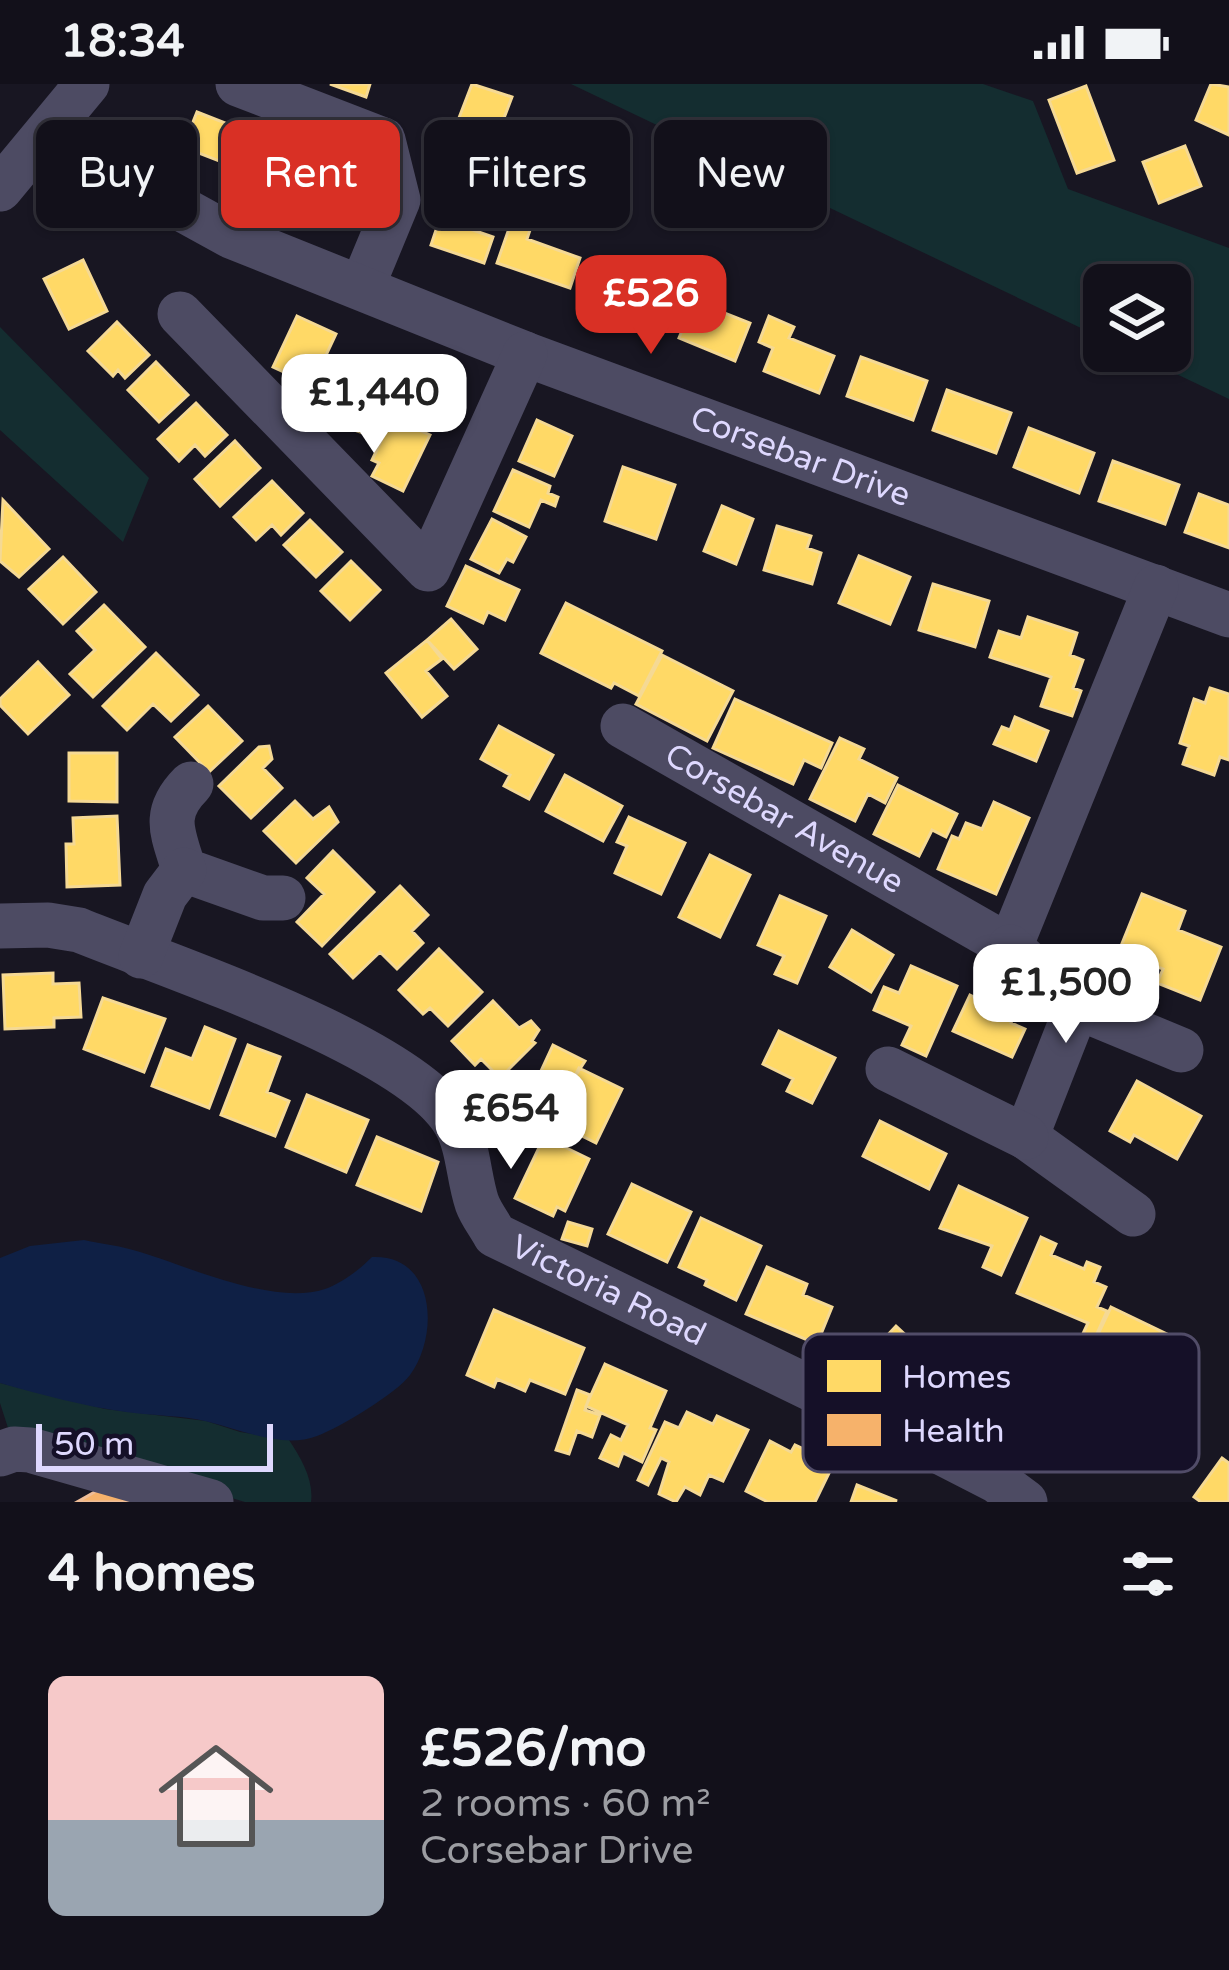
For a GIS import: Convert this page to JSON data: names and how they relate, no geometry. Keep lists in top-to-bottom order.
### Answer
{
  "streets": {
    "street": ["Corsebar Drive", "Corsebar Avenue", "Victoria Road"]
  },
  "legend": ["Homes", "Health"],
  "scale_bar": "50 m",
  "page": {
    "status": "18:34",
    "chip": [
      "Buy",
      "Rent",
      "Filters",
      "New"
    ],
    "price": [
      "£526",
      "£1,440",
      "£1,500",
      "£654"
    ],
    "scale": "50 m",
    "heading": "4 homes",
    "list": [
      {
        "name": "£526/mo",
        "note": "2 rooms · 60 m² · Corsebar Drive"
      }
    ]
  }
}
